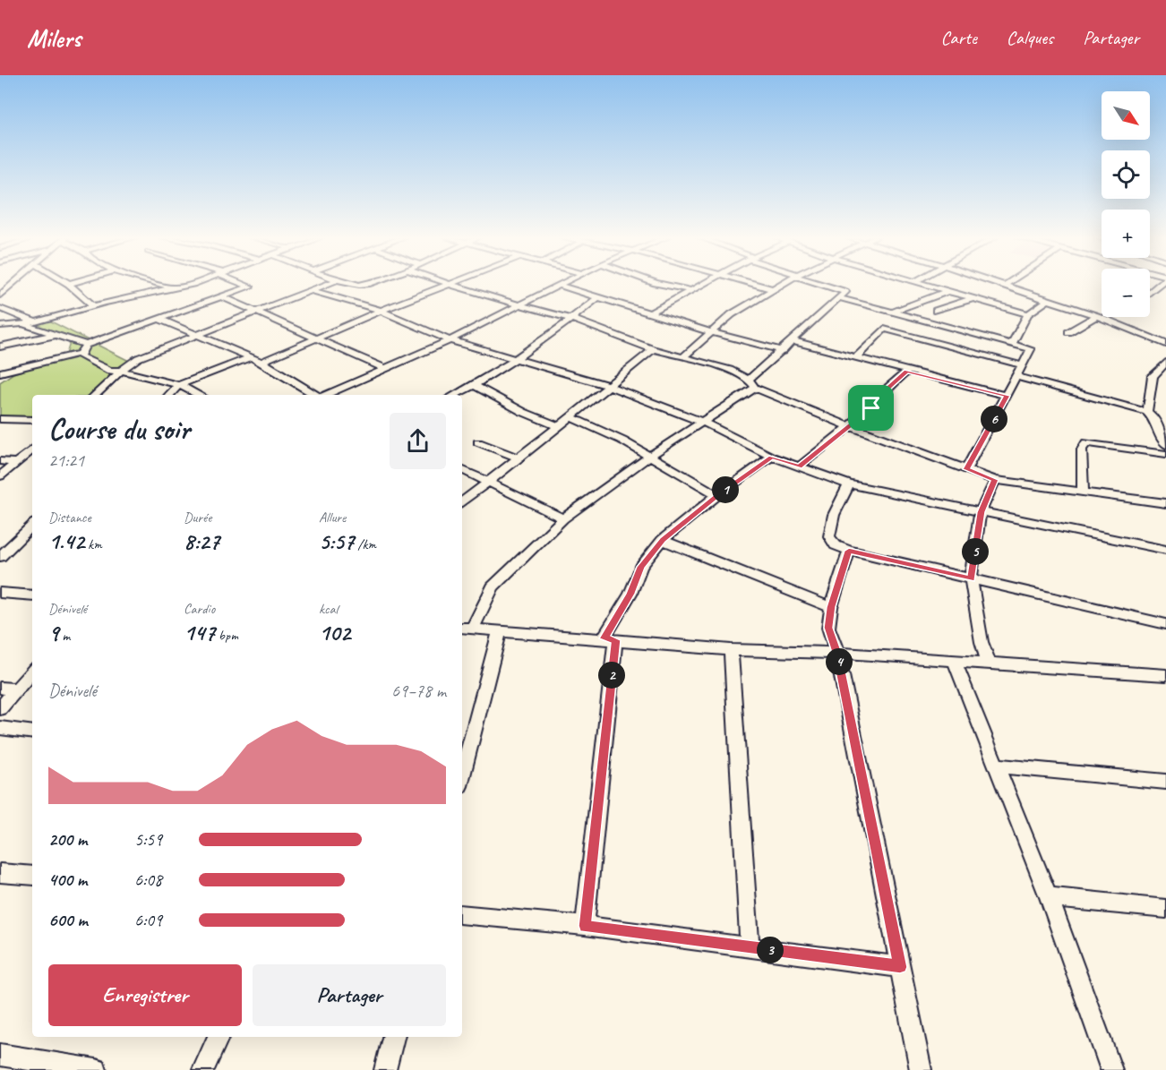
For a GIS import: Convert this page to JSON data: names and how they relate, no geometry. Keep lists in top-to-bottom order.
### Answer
{
  "north": "bottom right",
  "page": {
    "header": "Milers",
    "nav": ["Carte", "Calques", "Partager"],
    "map_buttons": ["+", "−"],
    "heading": ["Course du soir", "21:21"],
    "pins": [
      "6",
      "1",
      "5",
      "4",
      "2",
      "3"
    ],
    "stats": [
      ["Distance", "1.42 km"],
      ["Durée", "8:27"],
      ["Allure", "5:57 /km"],
      ["Dénivelé", "9 m"],
      ["Cardio", "147 bpm"],
      ["kcal", "102"]
    ],
    "chart": ["Dénivelé", "69–78 m"],
    "list": [
      {
        "name": "200 m",
        "note": "5:59"
      },
      {
        "name": "400 m",
        "note": "6:08"
      },
      {
        "name": "600 m",
        "note": "6:09"
      }
    ],
    "buttons": ["Enregistrer", "Partager"]
  }
}
